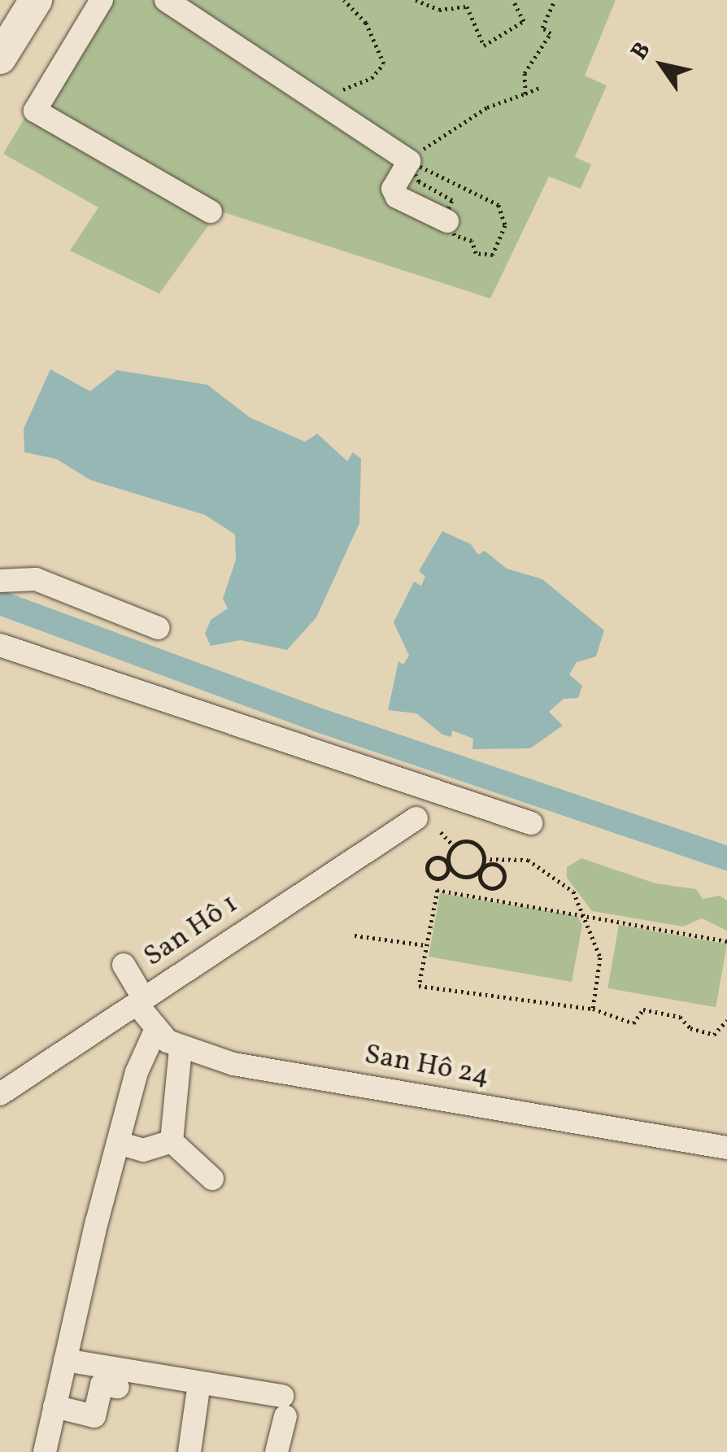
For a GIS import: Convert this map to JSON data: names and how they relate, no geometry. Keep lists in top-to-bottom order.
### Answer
{
  "streets": {
    "street": ["San Hô 1", "San Hô 24"]
  },
  "crossings": [
    ["San Hô 1", "San Hô 24"]
  ],
  "north": "top left"
}
